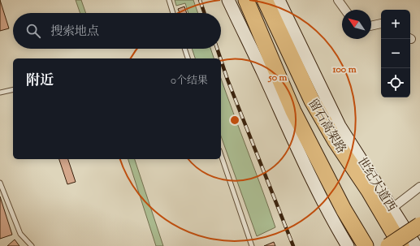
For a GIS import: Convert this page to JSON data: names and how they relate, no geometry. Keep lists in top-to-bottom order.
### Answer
{
  "streets": {
    "highway": ["留石高架路"],
    "main road": ["世纪大道西"]
  },
  "north": "top left",
  "page": {
    "map_buttons": ["+", "−"],
    "search": "搜索地点",
    "heading": ["附近", "0个结果"]
  },
  "rings": ["100 m", "50 m"]
}
